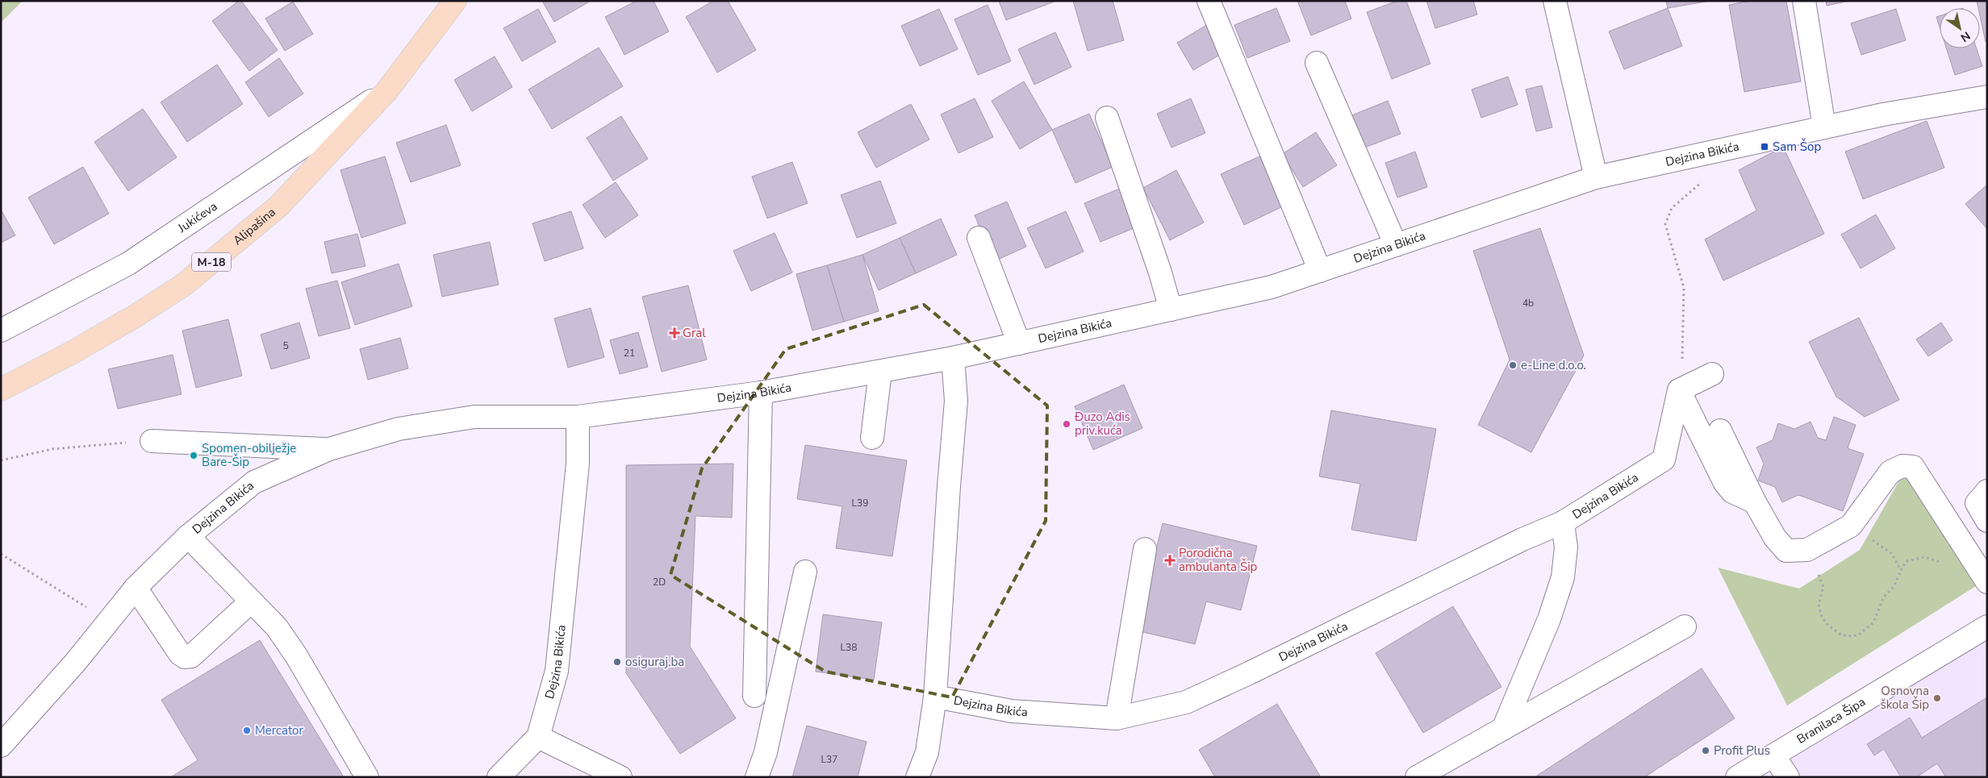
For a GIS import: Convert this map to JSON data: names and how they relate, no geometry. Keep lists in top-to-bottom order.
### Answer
{
  "streets": {
    "main road": ["Alipašina", "M-18"],
    "street": ["Dejzina Bikića", "Jukićeva", "Branilaca Šipa"]
  },
  "crossings": [
    ["Jukićeva", "Alipašina"]
  ],
  "places": {
    "transit": ["Sam Šop"],
    "health": ["Gral", "Porodična ambulanta Šip"],
    "other": [
      "e-Line d.o.o.",
      "Đuzo Adis priv.kuća",
      "Spomen-obilježje Bare-Šip",
      "osiguraj.ba",
      "Osnovna škola Šip",
      "Mercator",
      "Profit Plus"
    ]
  },
  "house_numbers": [
    "4b",
    "5",
    "21",
    "L39",
    "2D",
    "L38",
    "L37"
  ],
  "north": "bottom right"
}
